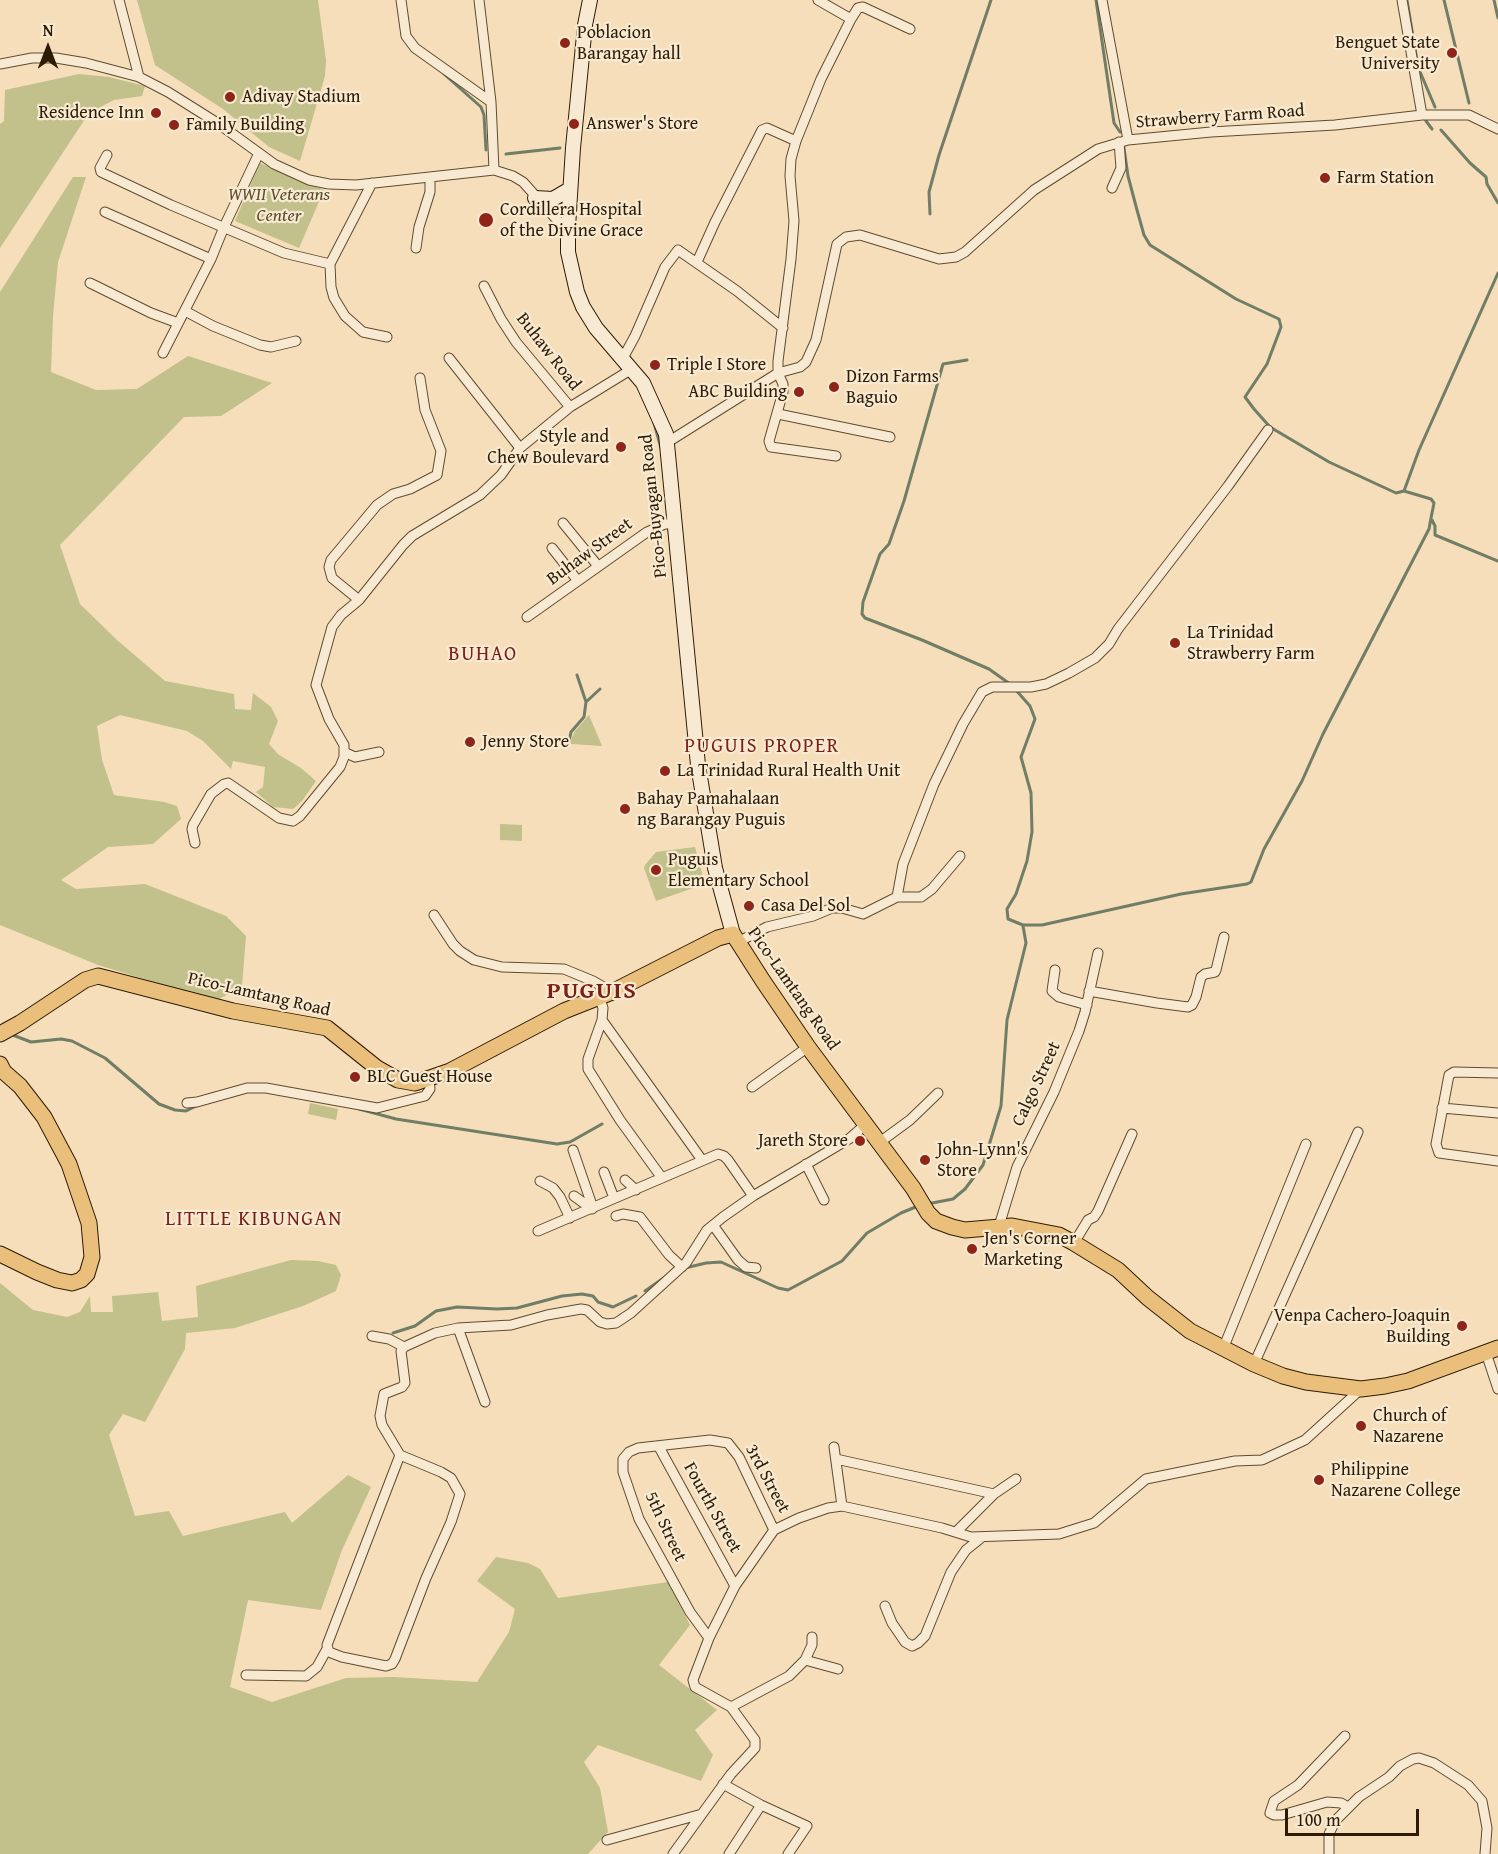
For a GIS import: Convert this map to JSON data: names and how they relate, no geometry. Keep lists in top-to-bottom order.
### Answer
{
  "streets": {
    "main road": ["Pico-Buyagan Road", "Pico-Lamtang Road"],
    "street": [
      "Strawberry Farm Road",
      "Buhaw Road",
      "Buhaw Street",
      "Calgo Street",
      "3rd Street",
      "Fourth Street",
      "5th Street"
    ]
  },
  "crossings": [
    ["Strawberry Farm Road", "Pico-Buyagan Road"],
    ["Pico-Buyagan Road", "Buhaw Street"],
    ["Pico-Buyagan Road", "Pico-Lamtang Road"],
    ["Pico-Lamtang Road", "Calgo Street"],
    ["3rd Street", "Fourth Street"],
    ["3rd Street", "5th Street"],
    ["Fourth Street", "5th Street"]
  ],
  "districts": [
    "BUHAO",
    "PUGUIS PROPER",
    "PUGUIS",
    "LITTLE KIBUNGAN"
  ],
  "parks": ["WWII Veterans Center"],
  "places": [
    "Poblacion Barangay hall",
    "Benguet State University",
    "Adivay Stadium",
    "Residence Inn",
    "Answer's Store",
    "Family Building",
    "Farm Station",
    "Cordillera Hospital of the Divine Grace",
    "Triple I Store",
    "Dizon Farms Baguio",
    "ABC Building",
    "Style and Chew Boulevard",
    "La Trinidad Strawberry Farm",
    "Jenny Store",
    "La Trinidad Rural Health Unit",
    "Bahay Pamahalaan ng Barangay Puguis",
    "Puguis Elementary School",
    "Casa Del Sol",
    "BLC Guest House",
    "Jareth Store",
    "John-Lynn's Store",
    "Jen's Corner Marketing",
    "Venpa Cachero-Joaquin Building",
    "Church of Nazarene",
    "Philippine Nazarene College"
  ],
  "scale_bar": "100 m",
  "north": "top"
}
